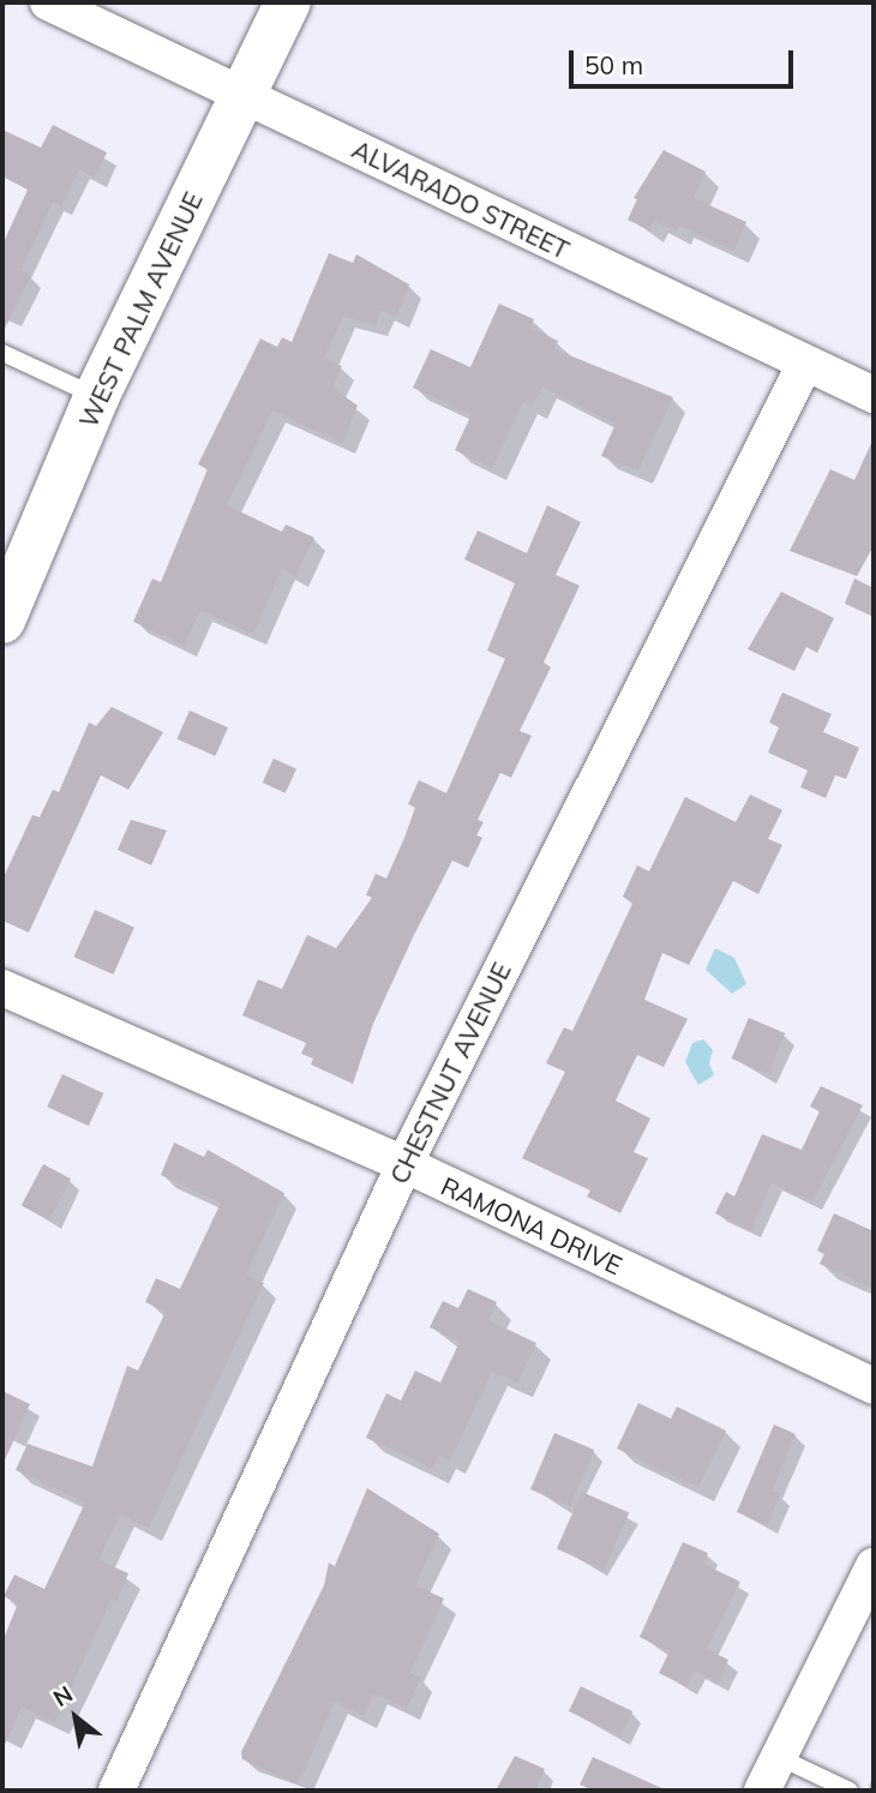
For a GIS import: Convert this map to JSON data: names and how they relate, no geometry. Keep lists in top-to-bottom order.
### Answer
{
  "streets": {
    "street": [
      "ALVARADO STREET",
      "WEST PALM AVENUE",
      "CHESTNUT AVENUE",
      "RAMONA DRIVE"
    ]
  },
  "crossings": [
    ["ALVARADO STREET", "WEST PALM AVENUE"],
    ["ALVARADO STREET", "CHESTNUT AVENUE"],
    ["CHESTNUT AVENUE", "RAMONA DRIVE"]
  ],
  "scale_bar": "50 m",
  "north": "top left"
}
